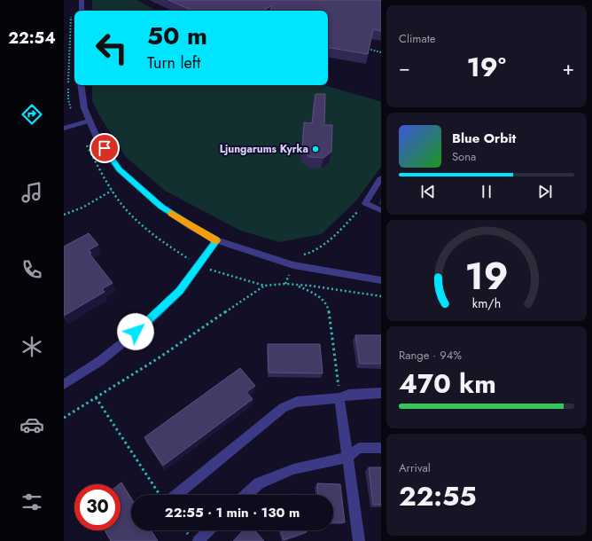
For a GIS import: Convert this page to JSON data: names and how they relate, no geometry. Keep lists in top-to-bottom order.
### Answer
{
  "places": ["Ljungarums Kyrka"],
  "page": {
    "tabs": "22:54",
    "tile": [
      "Climate",
      ["Range · 94%", "470 km"],
      ["Arrival", "22:55"]
    ],
    "turn": ["50 m", "Turn left"],
    "heat": ["−", "19°", "+"],
    "song": ["Blue Orbit", "Sona"],
    "limit": "30",
    "trip": "22:55 · 1 min · 130 m",
    "gauge": ["19", "km/h"]
  }
}
